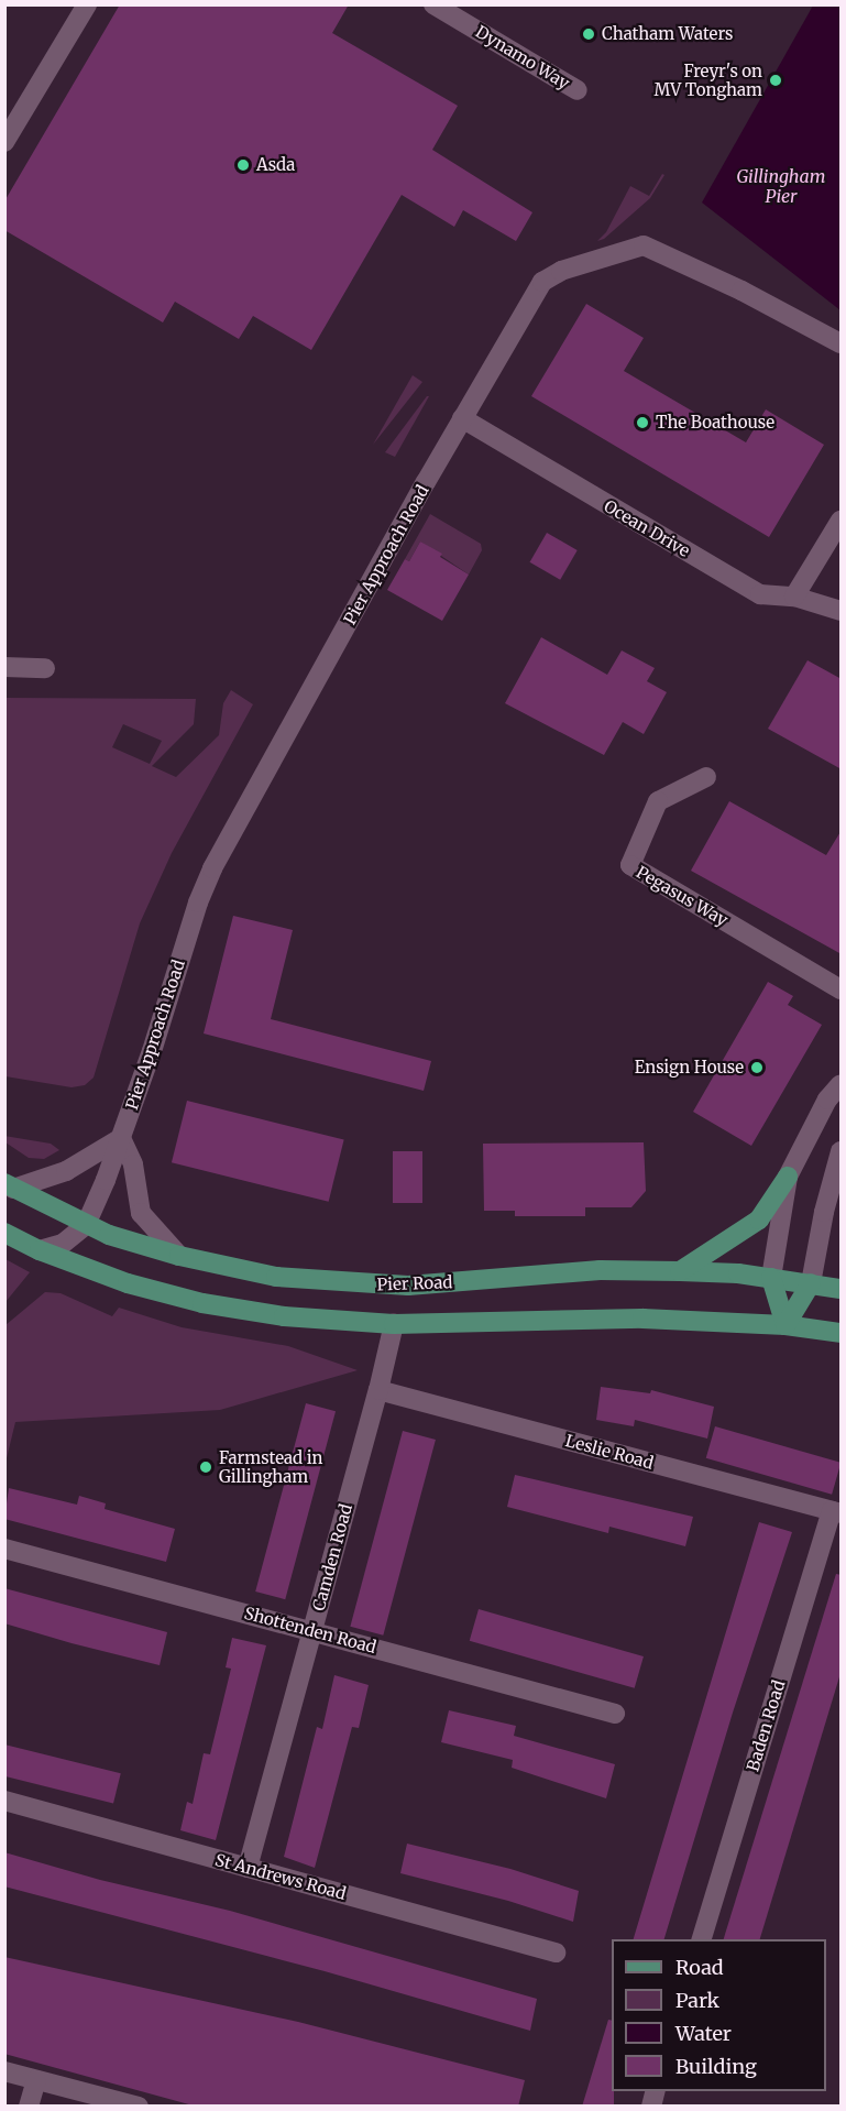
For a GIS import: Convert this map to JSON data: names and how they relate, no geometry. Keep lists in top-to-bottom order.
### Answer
{
  "streets": {
    "main road": ["Pier Road"],
    "street": [
      "Dynamo Way",
      "Ocean Drive",
      "Pier Approach Road",
      "Pegasus Way",
      "Leslie Road",
      "Camden Road",
      "Shottenden Road",
      "Baden Road",
      "St Andrews Road"
    ]
  },
  "crossings": [
    ["Ocean Drive", "Pier Approach Road"],
    ["Pier Approach Road", "Pier Road"],
    ["Leslie Road", "Camden Road"],
    ["Leslie Road", "Baden Road"],
    ["Camden Road", "Shottenden Road"],
    ["Camden Road", "St Andrews Road"]
  ],
  "water": ["Gillingham Pier"],
  "places": [
    "Chatham Waters",
    "Freyr's on MV Tongham",
    "Asda",
    "The Boathouse",
    "Ensign House",
    "Farmstead in Gillingham"
  ],
  "legend": [
    "Road",
    "Park",
    "Water",
    "Building"
  ]
}
